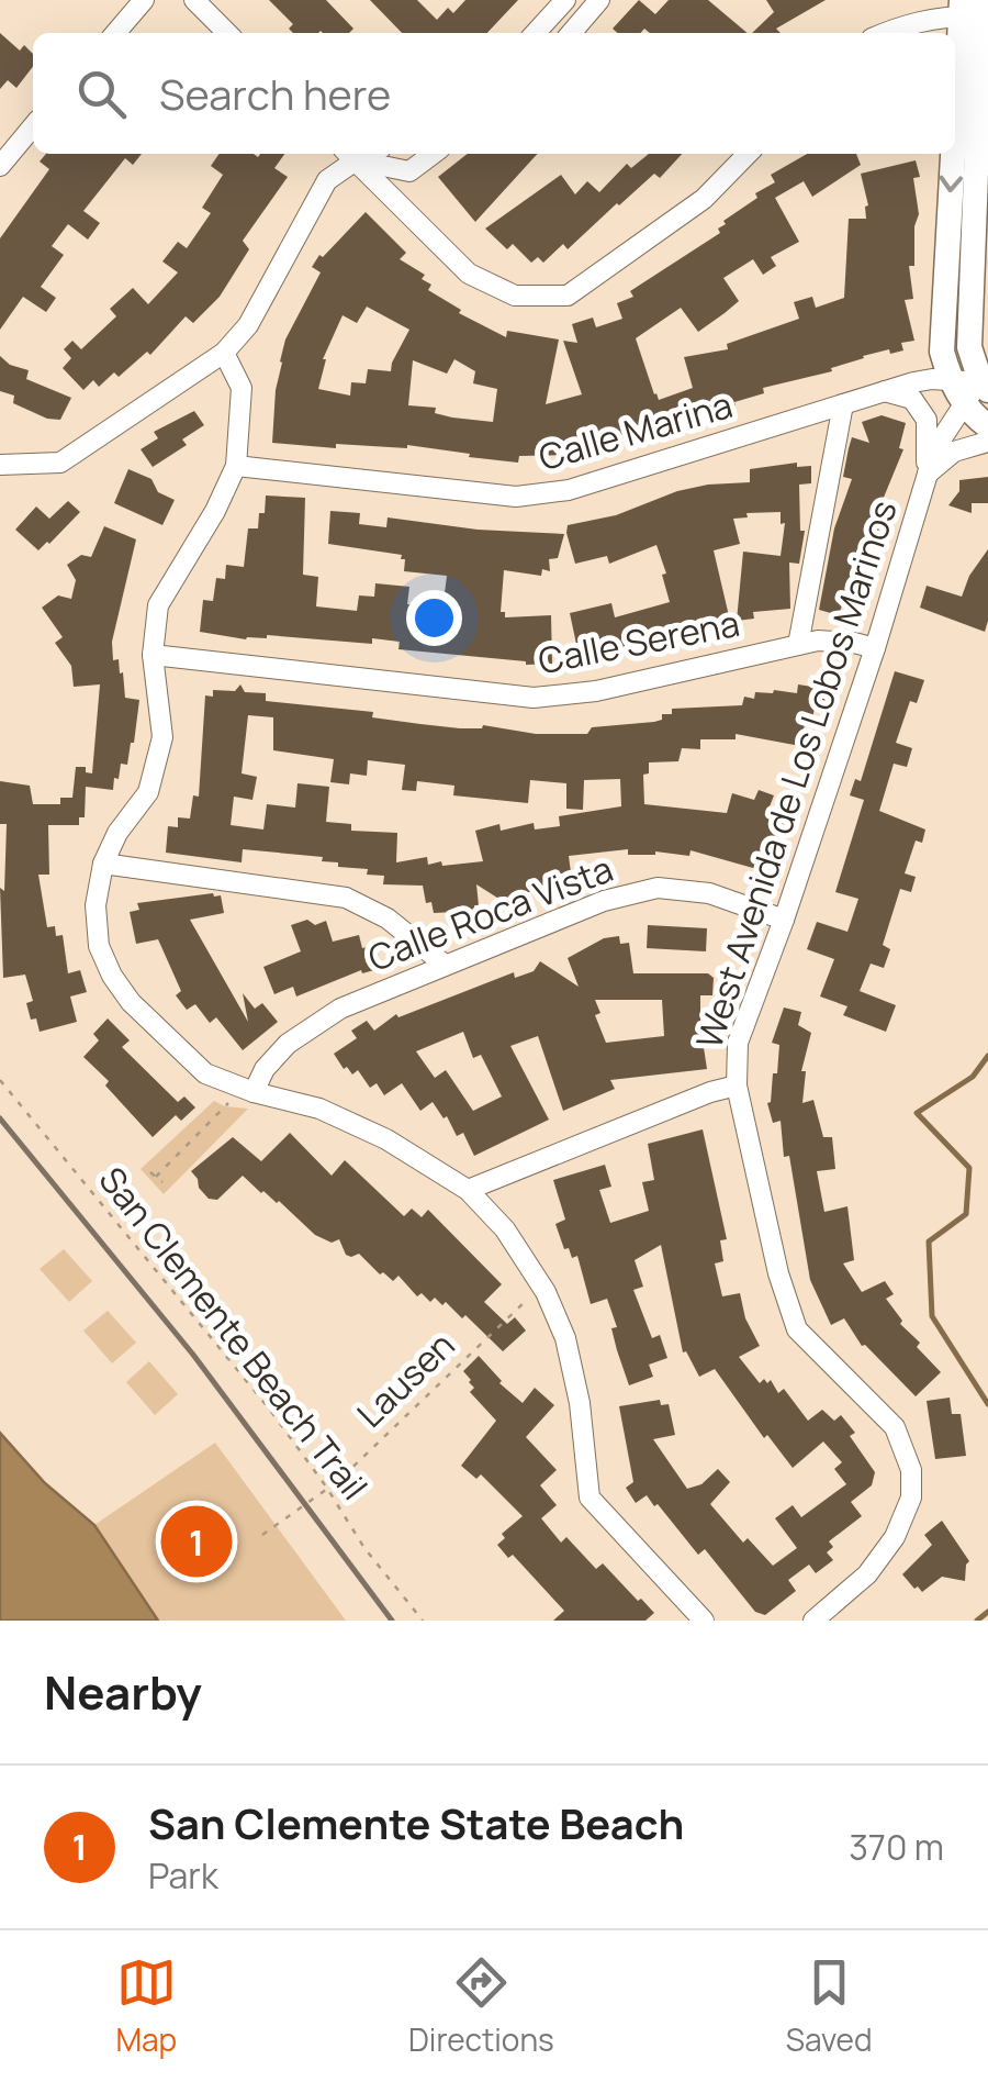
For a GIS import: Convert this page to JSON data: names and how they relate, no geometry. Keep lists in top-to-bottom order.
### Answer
{
  "streets": {
    "street": [
      "Calle Marina",
      "Calle Serena",
      "West Avenida de Los Lobos Marinos",
      "Calle Roca Vista"
    ],
    "path": ["San Clemente Beach Trail", "Lausen"]
  },
  "crossings": [
    ["Calle Marina", "West Avenida de Los Lobos Marinos"],
    ["Calle Serena", "West Avenida de Los Lobos Marinos"],
    ["West Avenida de Los Lobos Marinos", "Calle Roca Vista"],
    ["San Clemente Beach Trail", "Lausen"]
  ],
  "page": {
    "search": "Search here",
    "pins": "1",
    "heading": "Nearby",
    "list": [
      {
        "mark": "1",
        "name": "San Clemente State Beach",
        "note": "Park",
        "value": "370 m"
      }
    ],
    "nav": ["Map", "Directions", "Saved"]
  }
}
